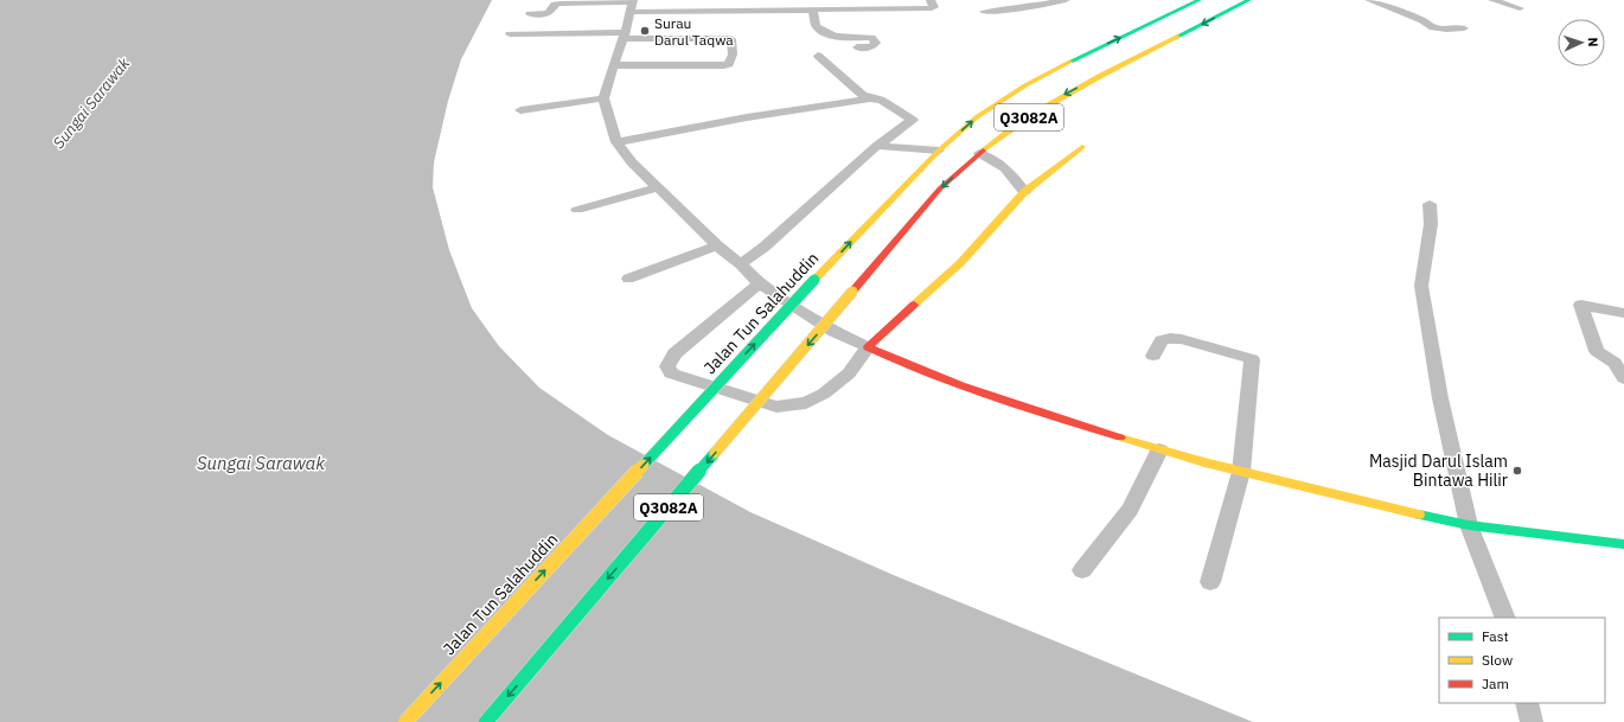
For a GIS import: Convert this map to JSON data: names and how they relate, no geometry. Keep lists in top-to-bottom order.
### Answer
{
  "streets": {
    "main road": ["Q3082A", "Jalan Tun Salahuddin"]
  },
  "water": ["Sungai Sarawak"],
  "places": ["Surau Darul Taqwa", "Masjid Darul Islam Bintawa Hilir"],
  "legend": ["Fast", "Slow", "Jam"],
  "north": "right"
}
